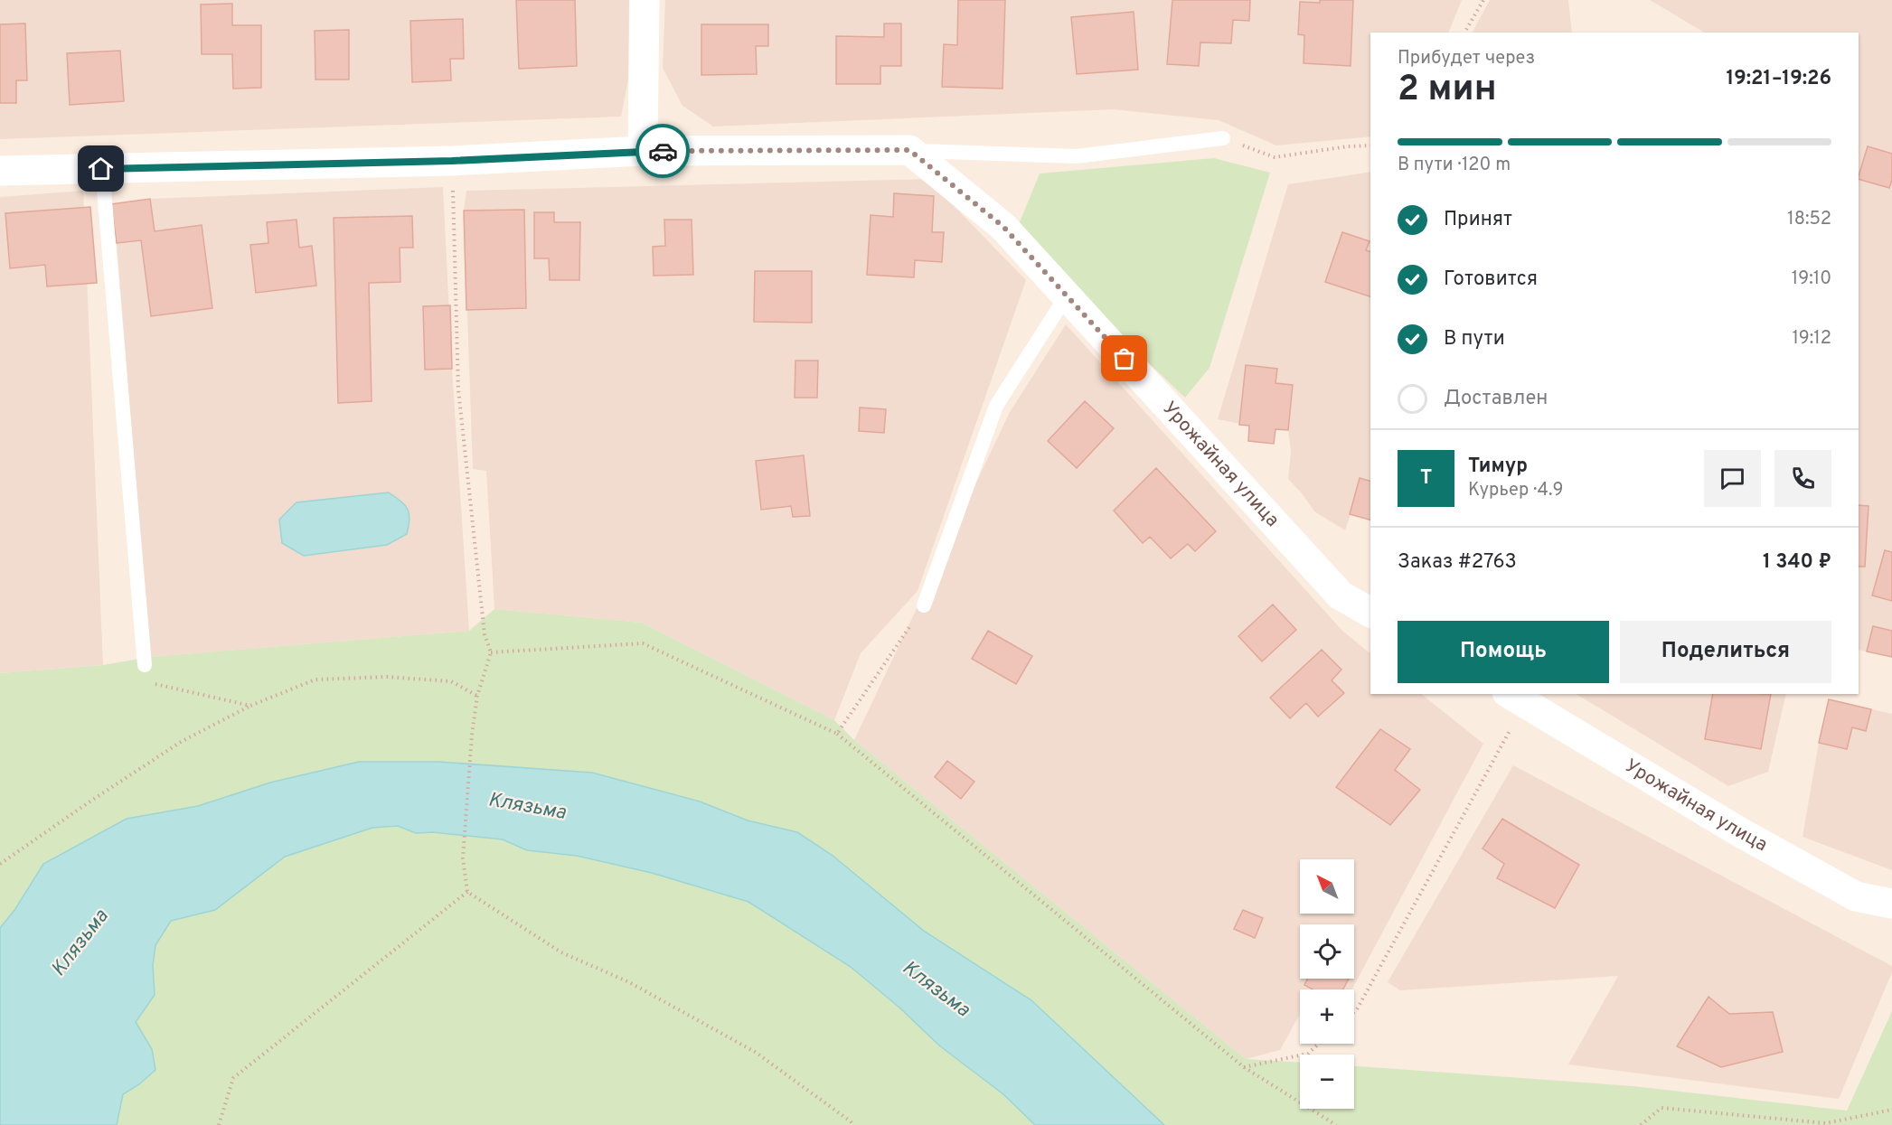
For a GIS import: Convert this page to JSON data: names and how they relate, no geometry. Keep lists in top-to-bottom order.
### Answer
{
  "streets": {
    "street": ["Урожайная улица"]
  },
  "water": ["Клязьма"],
  "north": "top left",
  "page": {
    "heading": ["2 мин", "Прибудет через", "19:21–19:26"],
    "panel": [
      "Тимур",
      "Курьер · 4.9",
      "Заказ #2763",
      "1 340 ₽"
    ],
    "bar": "В пути · 120 m",
    "list": [
      ["Принят", "18:52"],
      ["Готовится", "19:10"],
      ["В пути", "19:12"],
      "Доставлен"
    ],
    "round": "Т",
    "buttons": ["Помощь", "Поделиться"],
    "map_buttons": ["+", "−"]
  }
}
